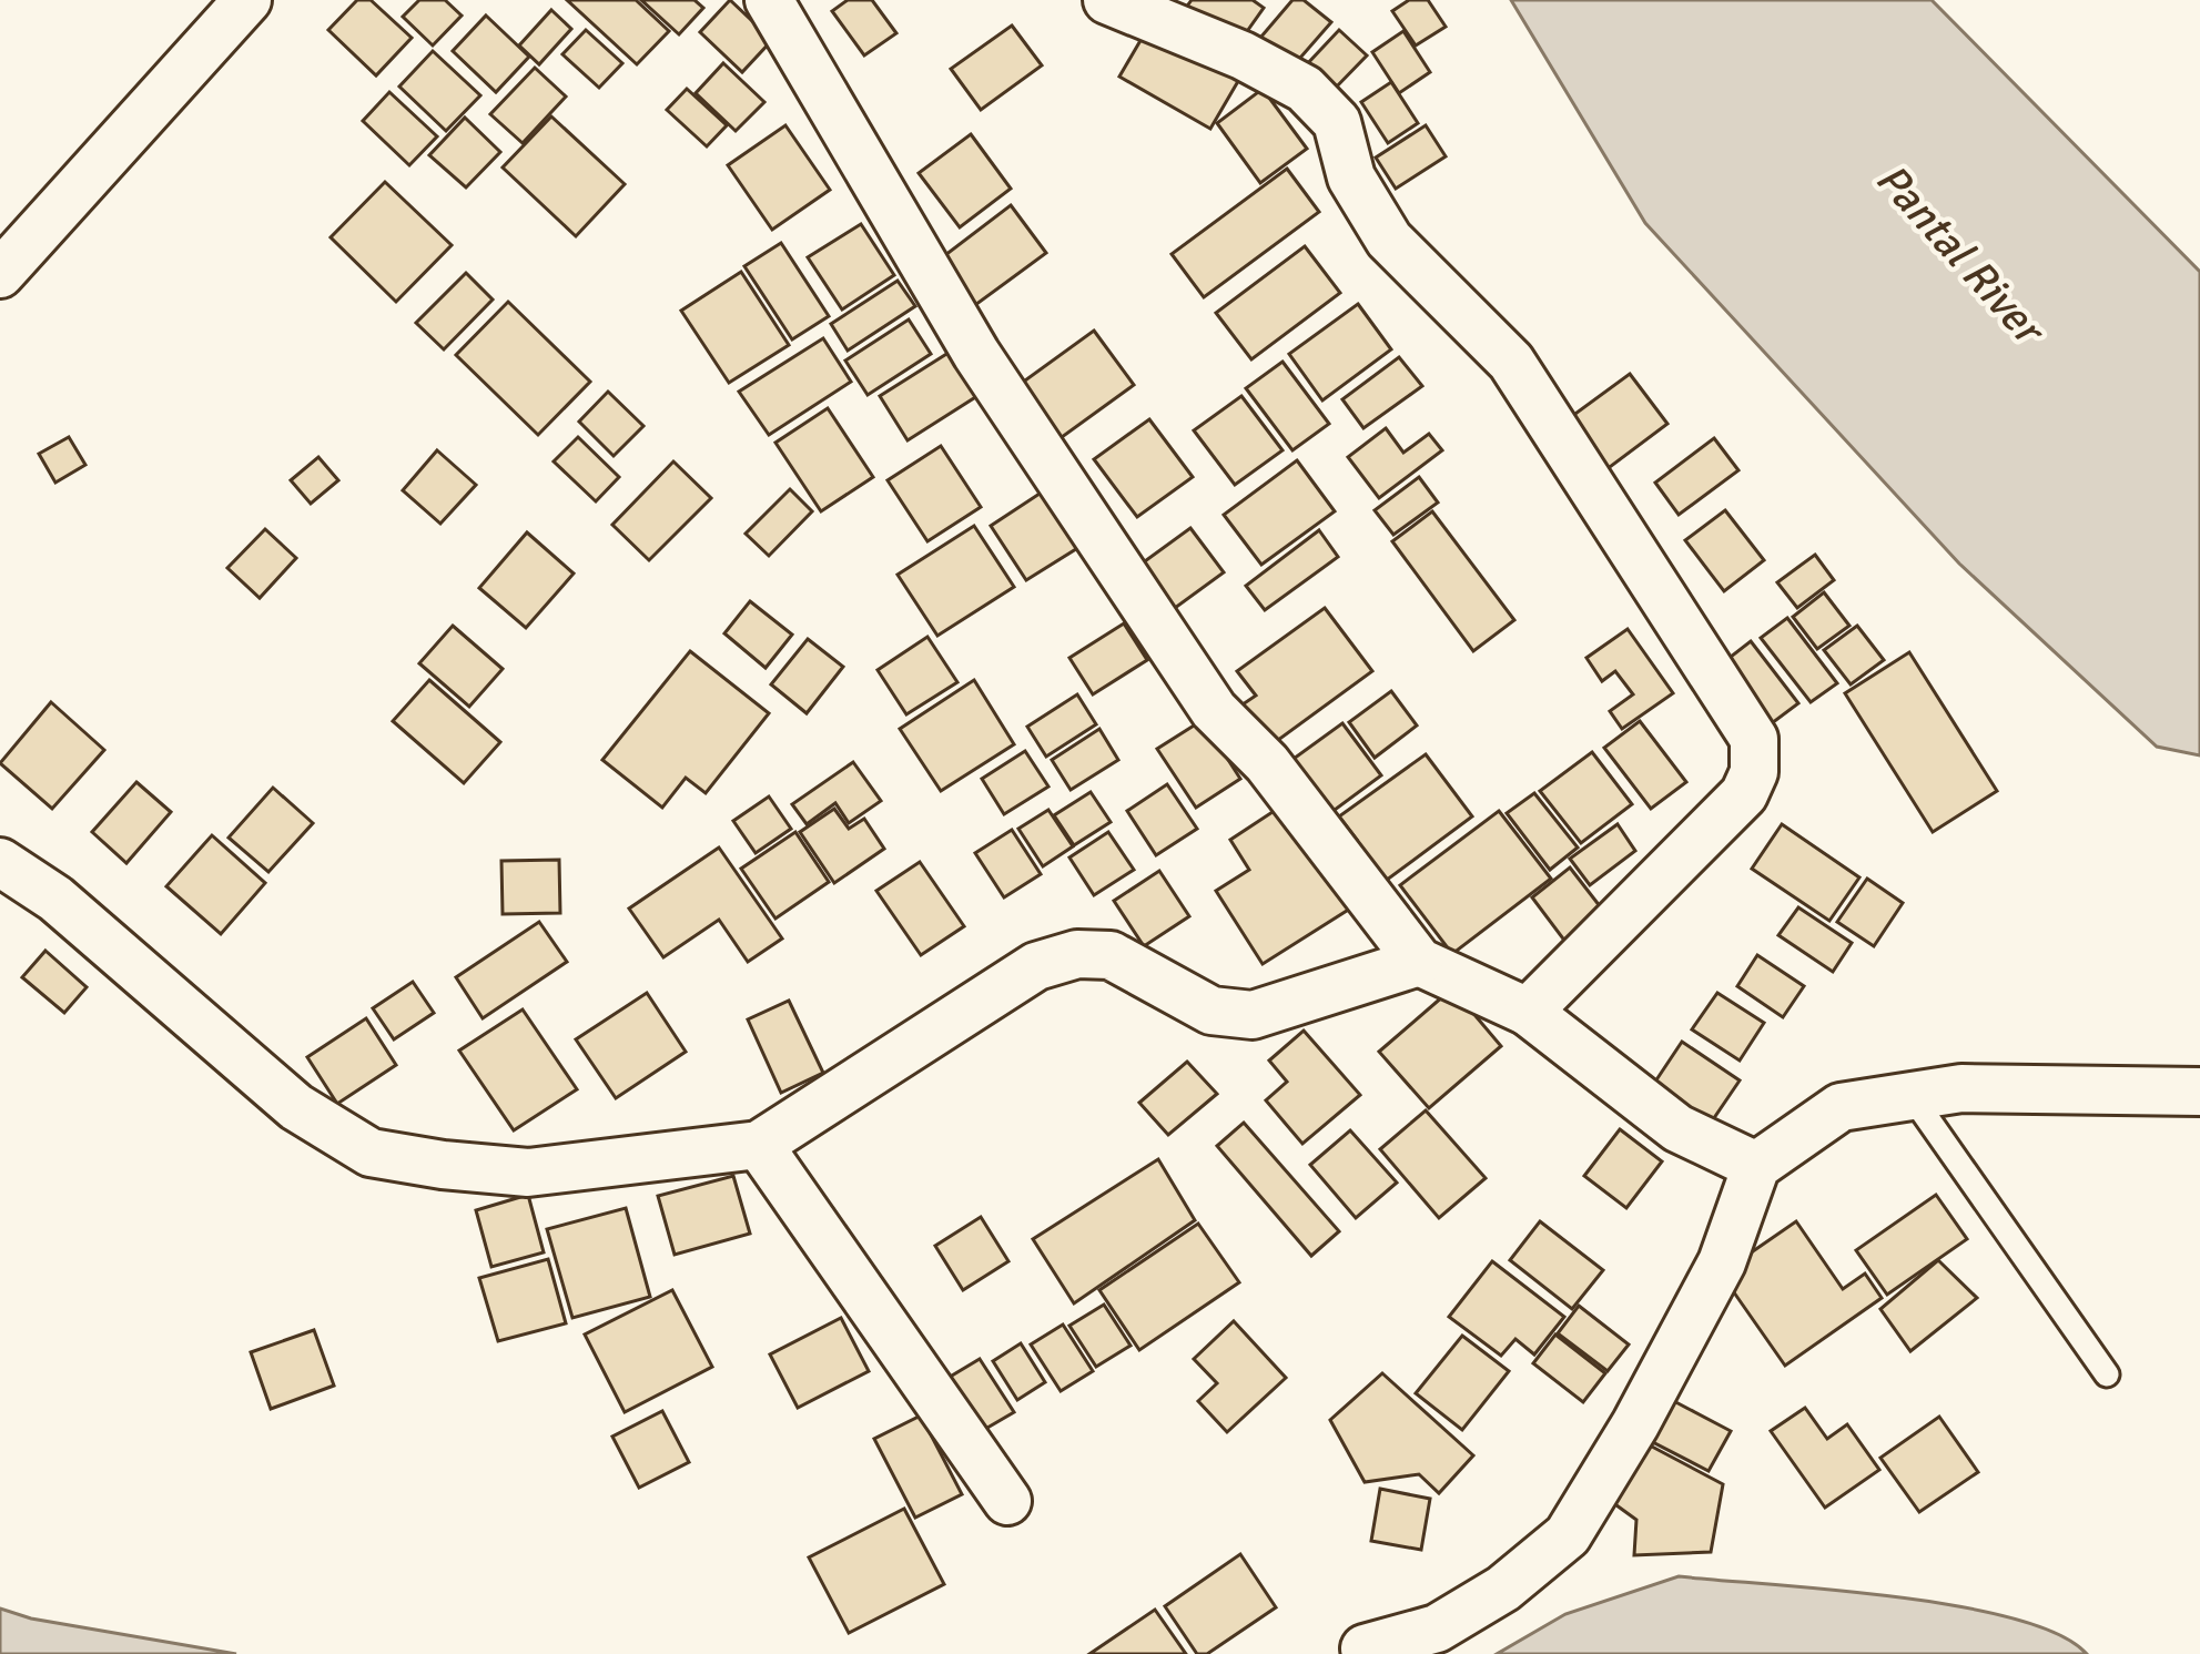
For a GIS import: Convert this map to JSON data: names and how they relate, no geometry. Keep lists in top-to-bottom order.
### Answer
{
  "water": ["Pantal River"]
}
